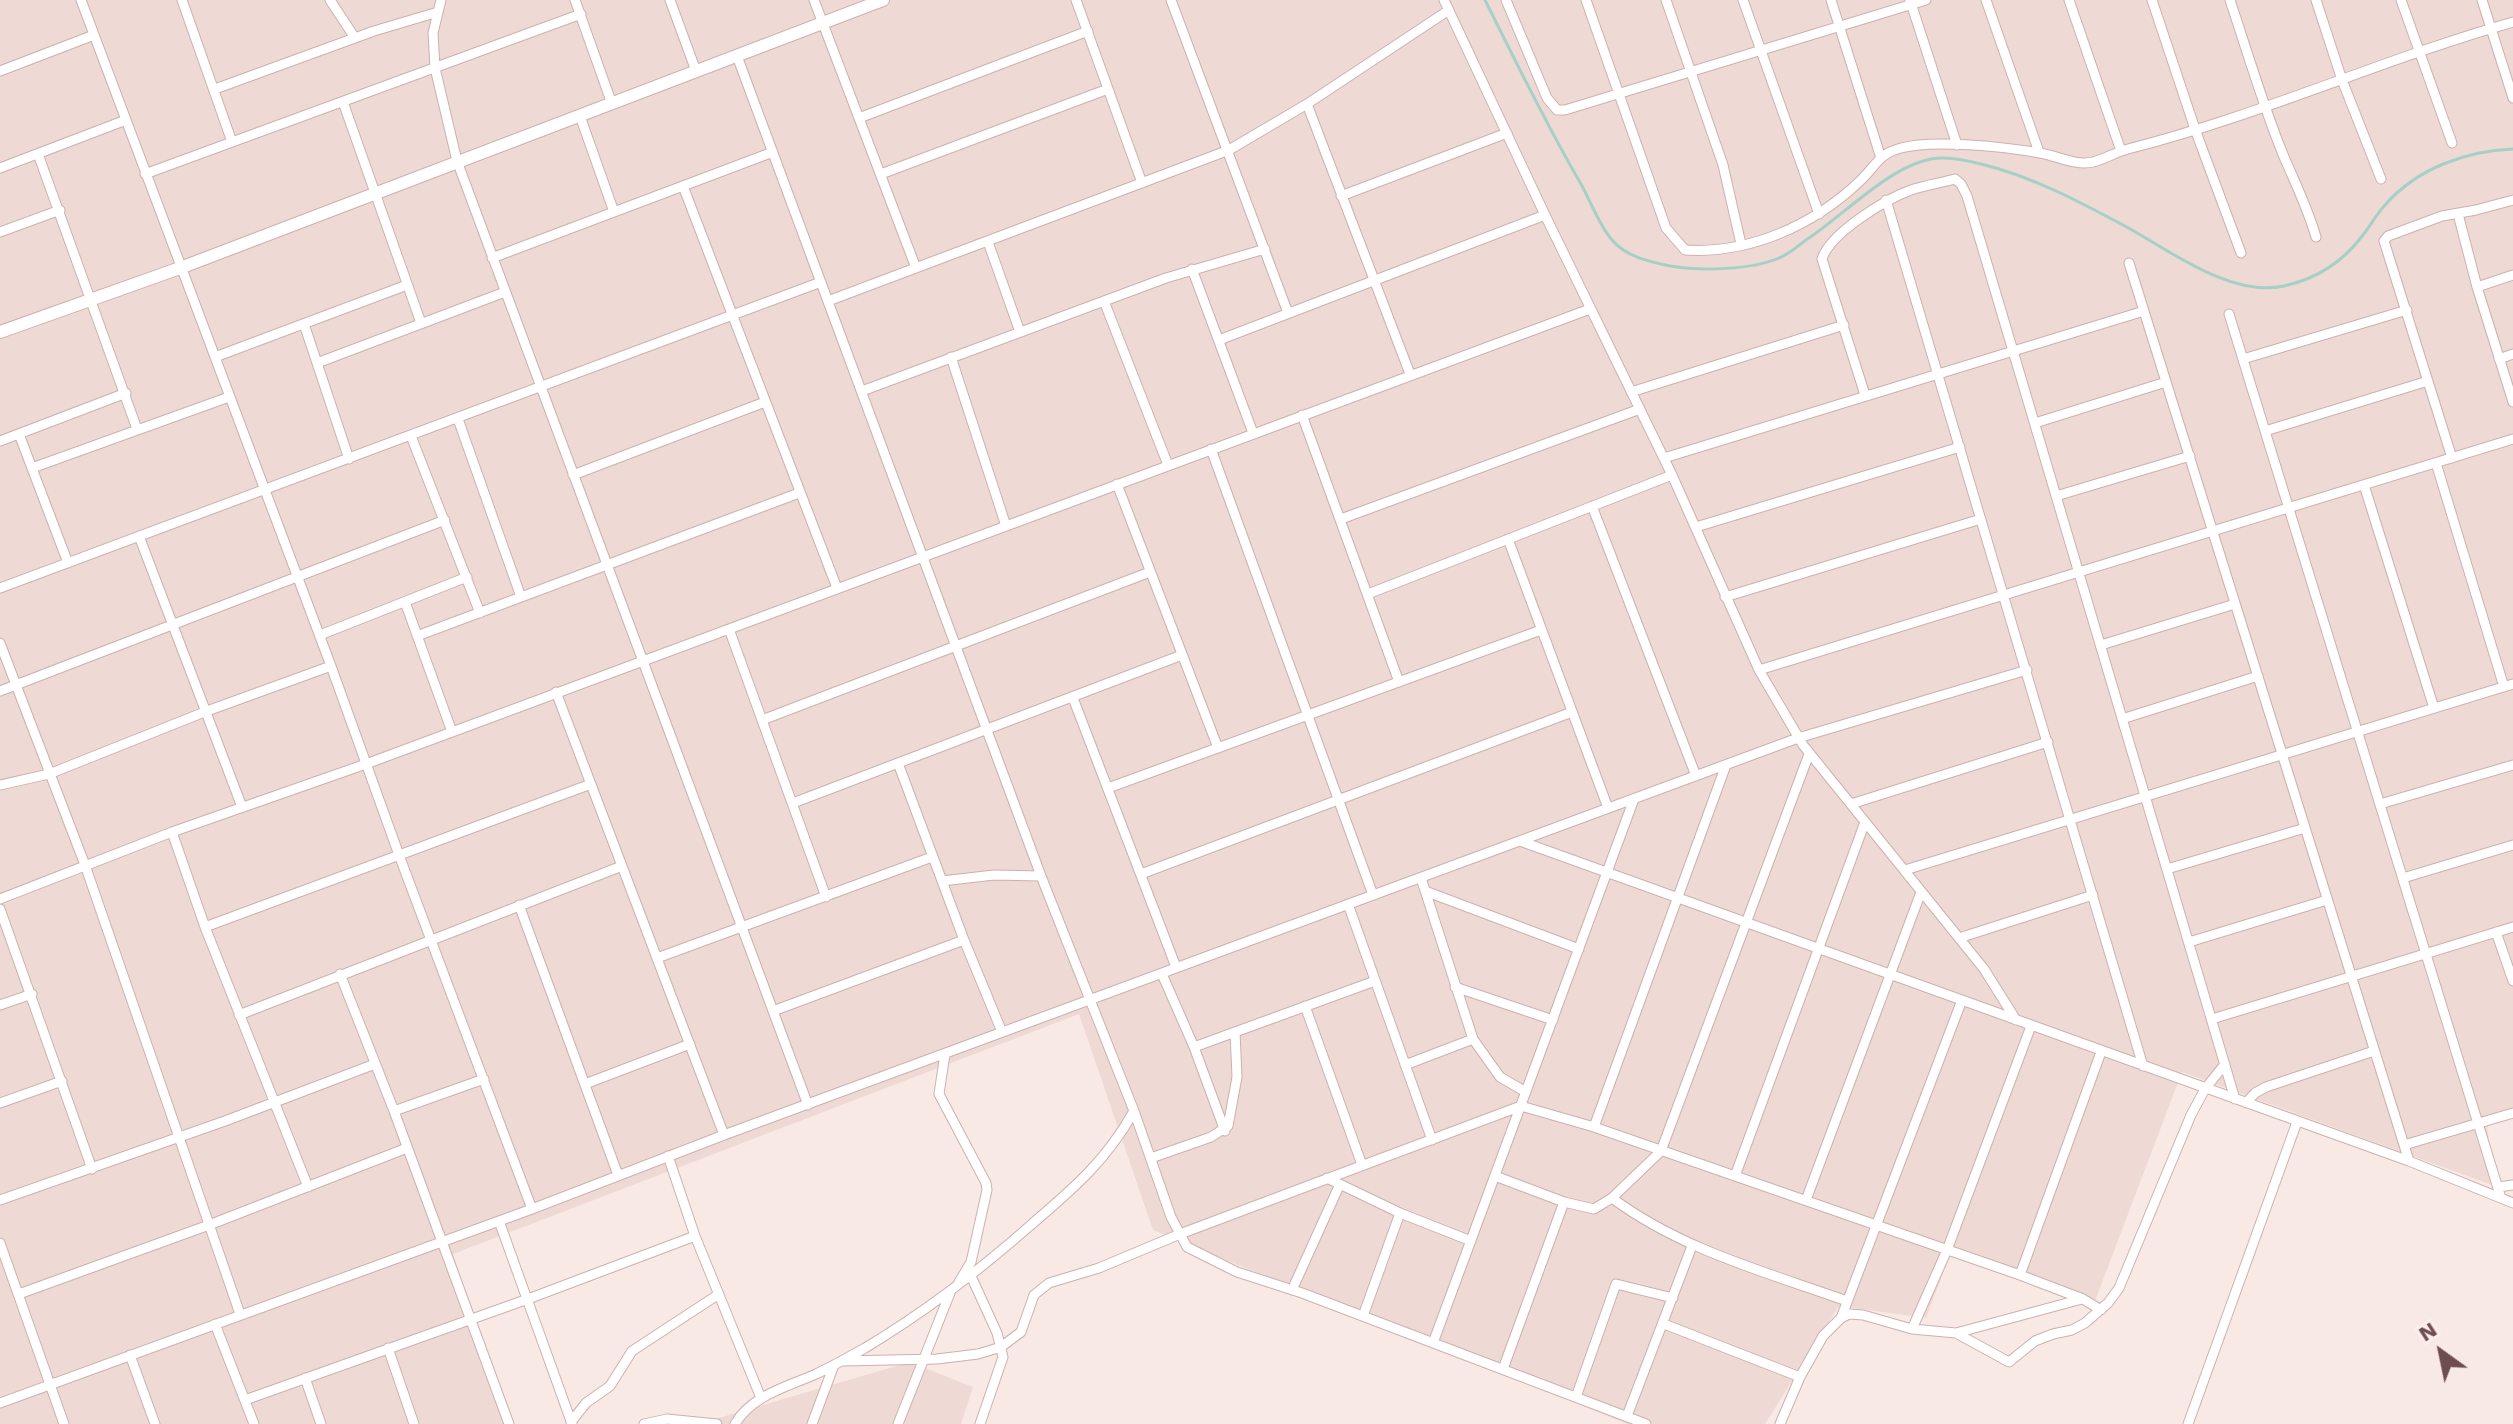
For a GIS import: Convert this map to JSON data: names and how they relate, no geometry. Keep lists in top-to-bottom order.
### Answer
{
  "north": "top left"
}
